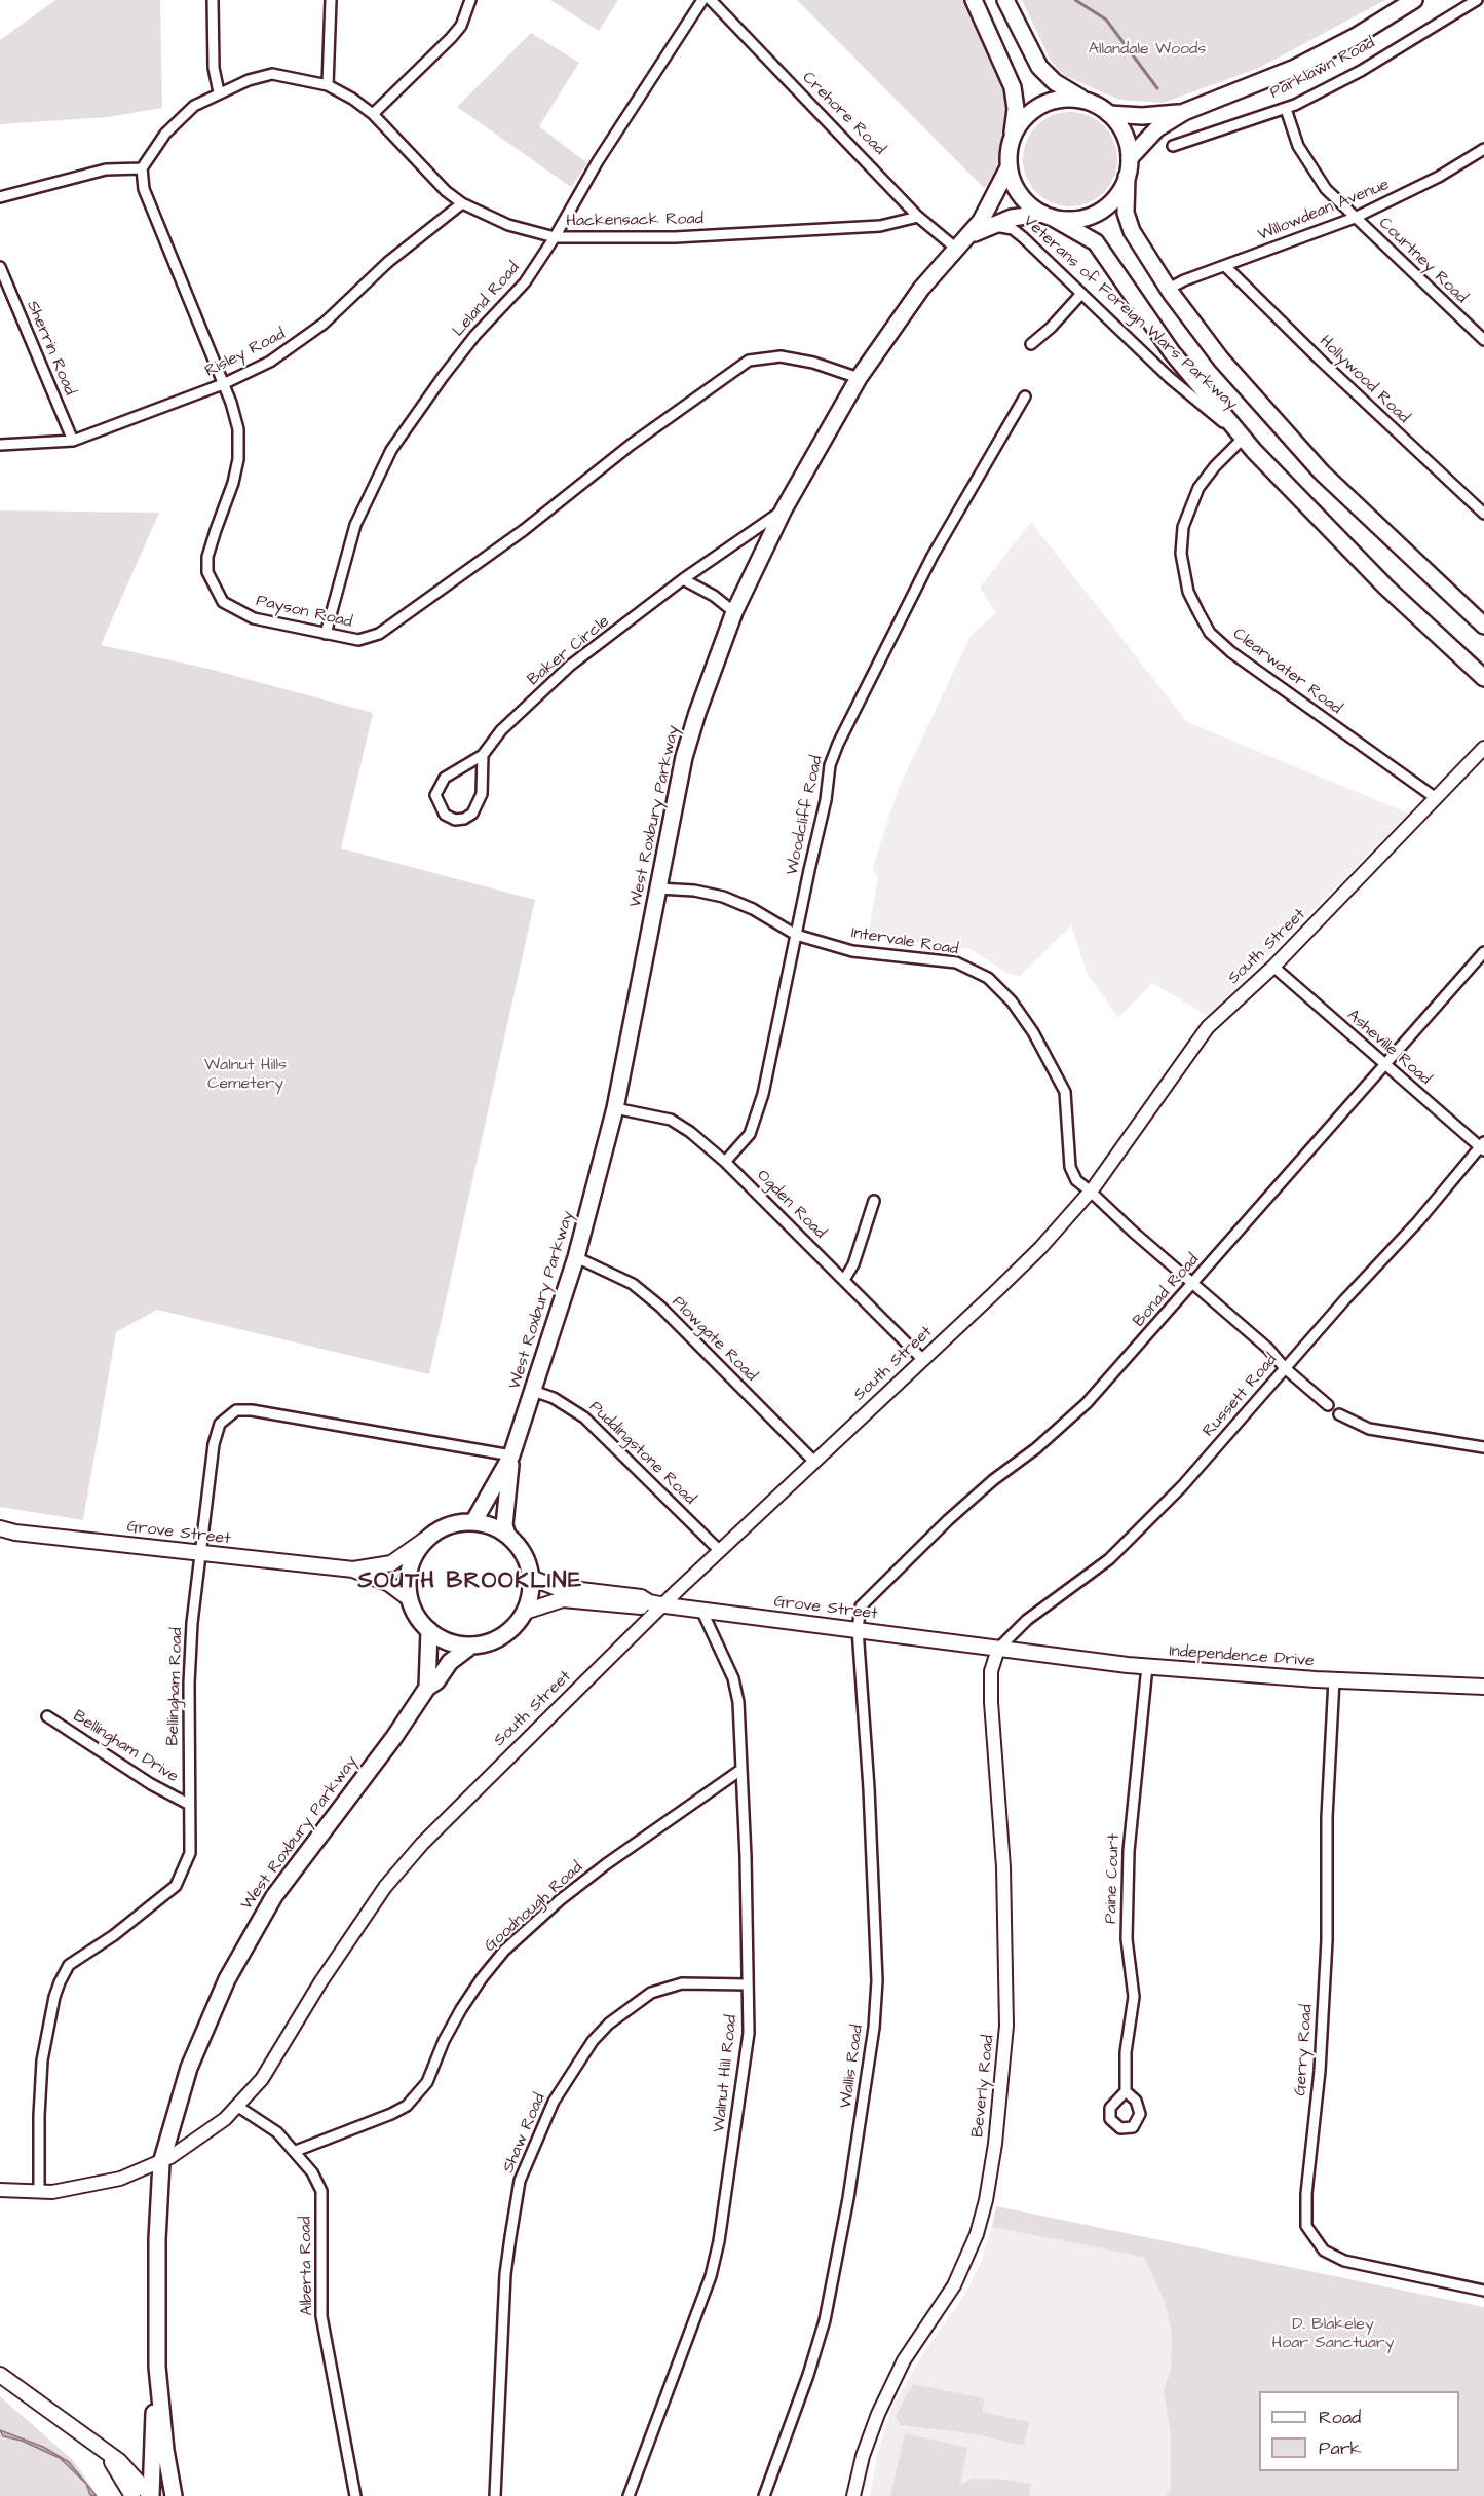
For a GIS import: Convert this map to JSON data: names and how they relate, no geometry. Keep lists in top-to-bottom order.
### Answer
{
  "streets": {
    "main road": [
      "Veterans of Foreign Wars Parkway",
      "West Roxbury Parkway",
      "Grove Street",
      "Independence Drive"
    ],
    "street": [
      "Parklawn Road",
      "Crehore Road",
      "Willowdean Avenue",
      "Hackensack Road",
      "Courtney Road",
      "Leland Road",
      "Sherrin Road",
      "Risley Road",
      "Hollywood Road",
      "Payson Road",
      "Baker Circle",
      "Clearwater Road",
      "Woodcliff Road",
      "Intervale Road",
      "South Street",
      "Asheville Road",
      "Ogden Road",
      "Bonad Road",
      "Plowgate Road",
      "Russett Road",
      "Puddingstone Road",
      "Bellingham Road",
      "Bellingham Drive",
      "Paine Court",
      "Goodnough Road",
      "Gerry Road",
      "Wallis Road",
      "Walnut Hill Road",
      "Beverly Road",
      "Shaw Road",
      "Alberta Road"
    ]
  },
  "crossings": [
    ["Parklawn Road", "Courtney Road"],
    ["Crehore Road", "Hackensack Road"],
    ["Crehore Road", "West Roxbury Parkway"],
    ["Willowdean Avenue", "Courtney Road"],
    ["Willowdean Avenue", "Veterans of Foreign Wars Parkway"],
    ["Willowdean Avenue", "Hollywood Road"],
    ["Hackensack Road", "Leland Road"],
    ["Hackensack Road", "Risley Road"],
    ["Hackensack Road", "Payson Road"],
    ["Leland Road", "Payson Road"],
    ["Veterans of Foreign Wars Parkway", "Clearwater Road"],
    ["Veterans of Foreign Wars Parkway", "West Roxbury Parkway"],
    ["Sherrin Road", "Risley Road"],
    ["Risley Road", "Payson Road"],
    ["Payson Road", "West Roxbury Parkway"],
    ["Baker Circle", "West Roxbury Parkway"],
    ["Clearwater Road", "South Street"],
    ["Woodcliff Road", "Intervale Road"],
    ["Woodcliff Road", "Ogden Road"],
    ["West Roxbury Parkway", "Intervale Road"],
    ["West Roxbury Parkway", "South Street"],
    ["West Roxbury Parkway", "Ogden Road"],
    ["West Roxbury Parkway", "Plowgate Road"],
    ["West Roxbury Parkway", "Puddingstone Road"],
    ["West Roxbury Parkway", "Grove Street"],
    ["West Roxbury Parkway", "Bellingham Road"],
    ["Intervale Road", "South Street"],
    ["Intervale Road", "Bonad Road"],
    ["Intervale Road", "Russett Road"],
    ["South Street", "Asheville Road"],
    ["South Street", "Ogden Road"],
    ["South Street", "Plowgate Road"],
    ["South Street", "Puddingstone Road"],
    ["South Street", "Grove Street"],
    ["South Street", "Bellingham Road"],
    ["South Street", "Alberta Road"],
    ["Asheville Road", "Bonad Road"],
    ["Asheville Road", "Russett Road"],
    ["Bonad Road", "Grove Street"],
    ["Bonad Road", "Wallis Road"],
    ["Russett Road", "Grove Street"],
    ["Russett Road", "Independence Drive"],
    ["Russett Road", "Beverly Road"],
    ["Grove Street", "Independence Drive"],
    ["Grove Street", "Bellingham Road"],
    ["Grove Street", "Wallis Road"],
    ["Grove Street", "Walnut Hill Road"],
    ["Grove Street", "Beverly Road"],
    ["Independence Drive", "Paine Court"],
    ["Independence Drive", "Gerry Road"],
    ["Independence Drive", "Beverly Road"],
    ["Bellingham Road", "Bellingham Drive"],
    ["Goodnough Road", "Walnut Hill Road"],
    ["Goodnough Road", "Alberta Road"],
    ["Walnut Hill Road", "Shaw Road"]
  ],
  "districts": ["SOUTH BROOKLINE"],
  "parks": ["Allandale Woods", "Walnut Hills Cemetery", "D. Blakeley Hoar Sanctuary"],
  "legend": ["Road", "Park"]
}
